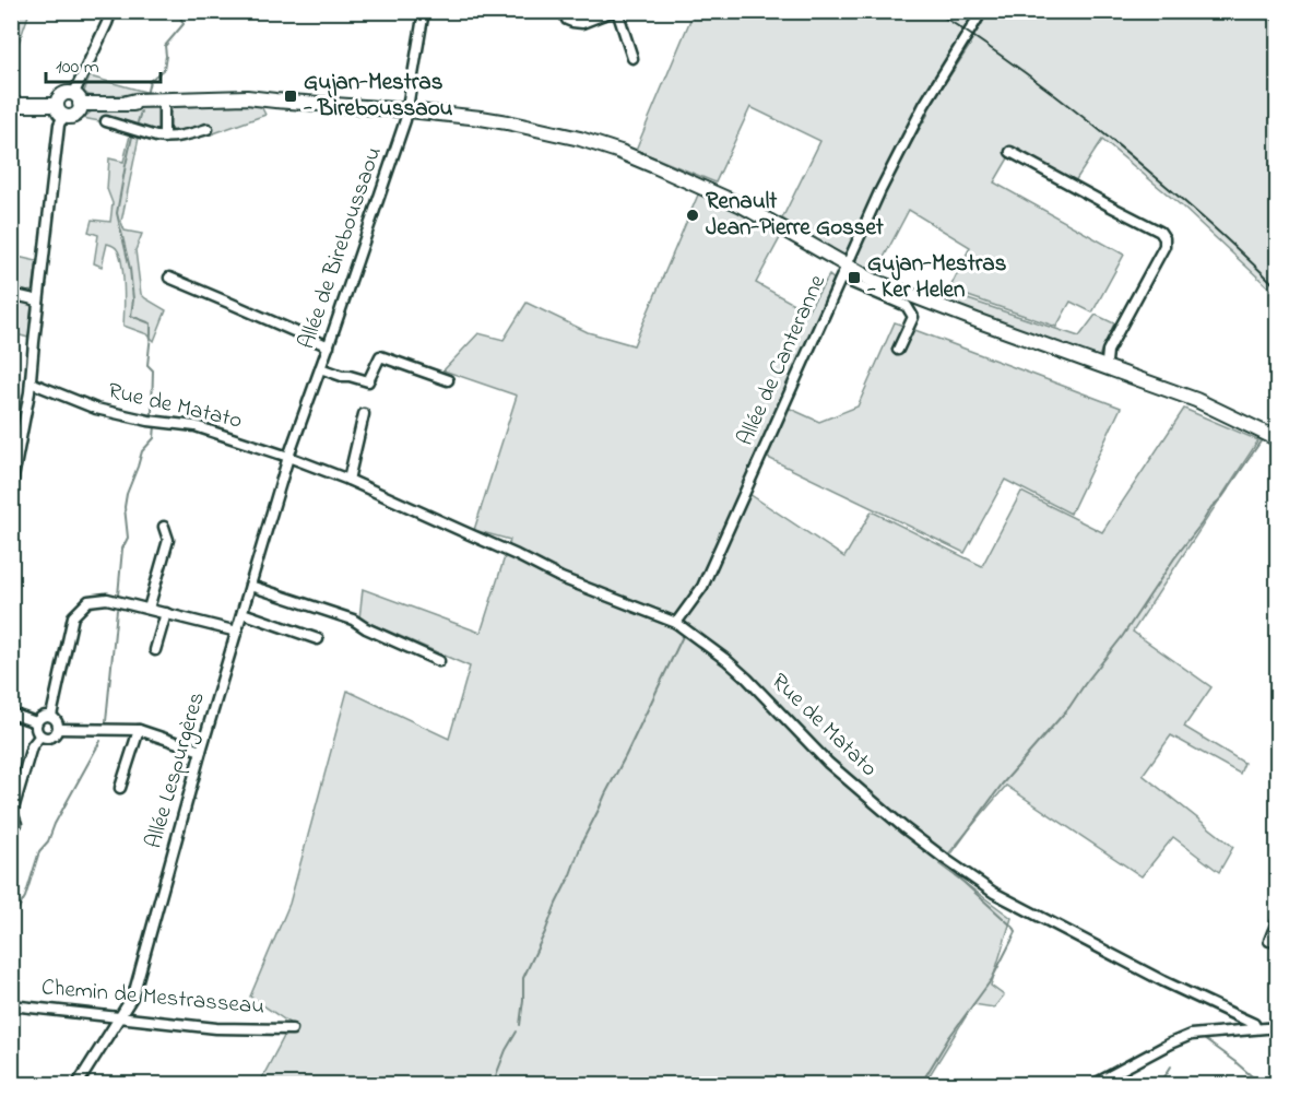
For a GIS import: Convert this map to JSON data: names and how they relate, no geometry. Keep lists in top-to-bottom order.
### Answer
{
  "streets": {
    "street": [
      "Allée de Bireboussaou",
      "Allée de Canteranne",
      "Rue de Matato",
      "Allée Lespurgères",
      "Chemin de Mestrasseau"
    ]
  },
  "crossings": [
    ["Allée de Bireboussaou", "Rue de Matato"],
    ["Allée de Bireboussaou", "Allée Lespurgères"],
    ["Allée de Canteranne", "Rue de Matato"],
    ["Rue de Matato", "Allée Lespurgères"],
    ["Allée Lespurgères", "Chemin de Mestrasseau"]
  ],
  "places": {
    "transit": ["Gujan-Mestras - Bireboussaou", "Gujan-Mestras - Ker Helen"],
    "other": ["Renault Jean-Pierre Gosset"]
  },
  "scale_bar": "100 m"
}
